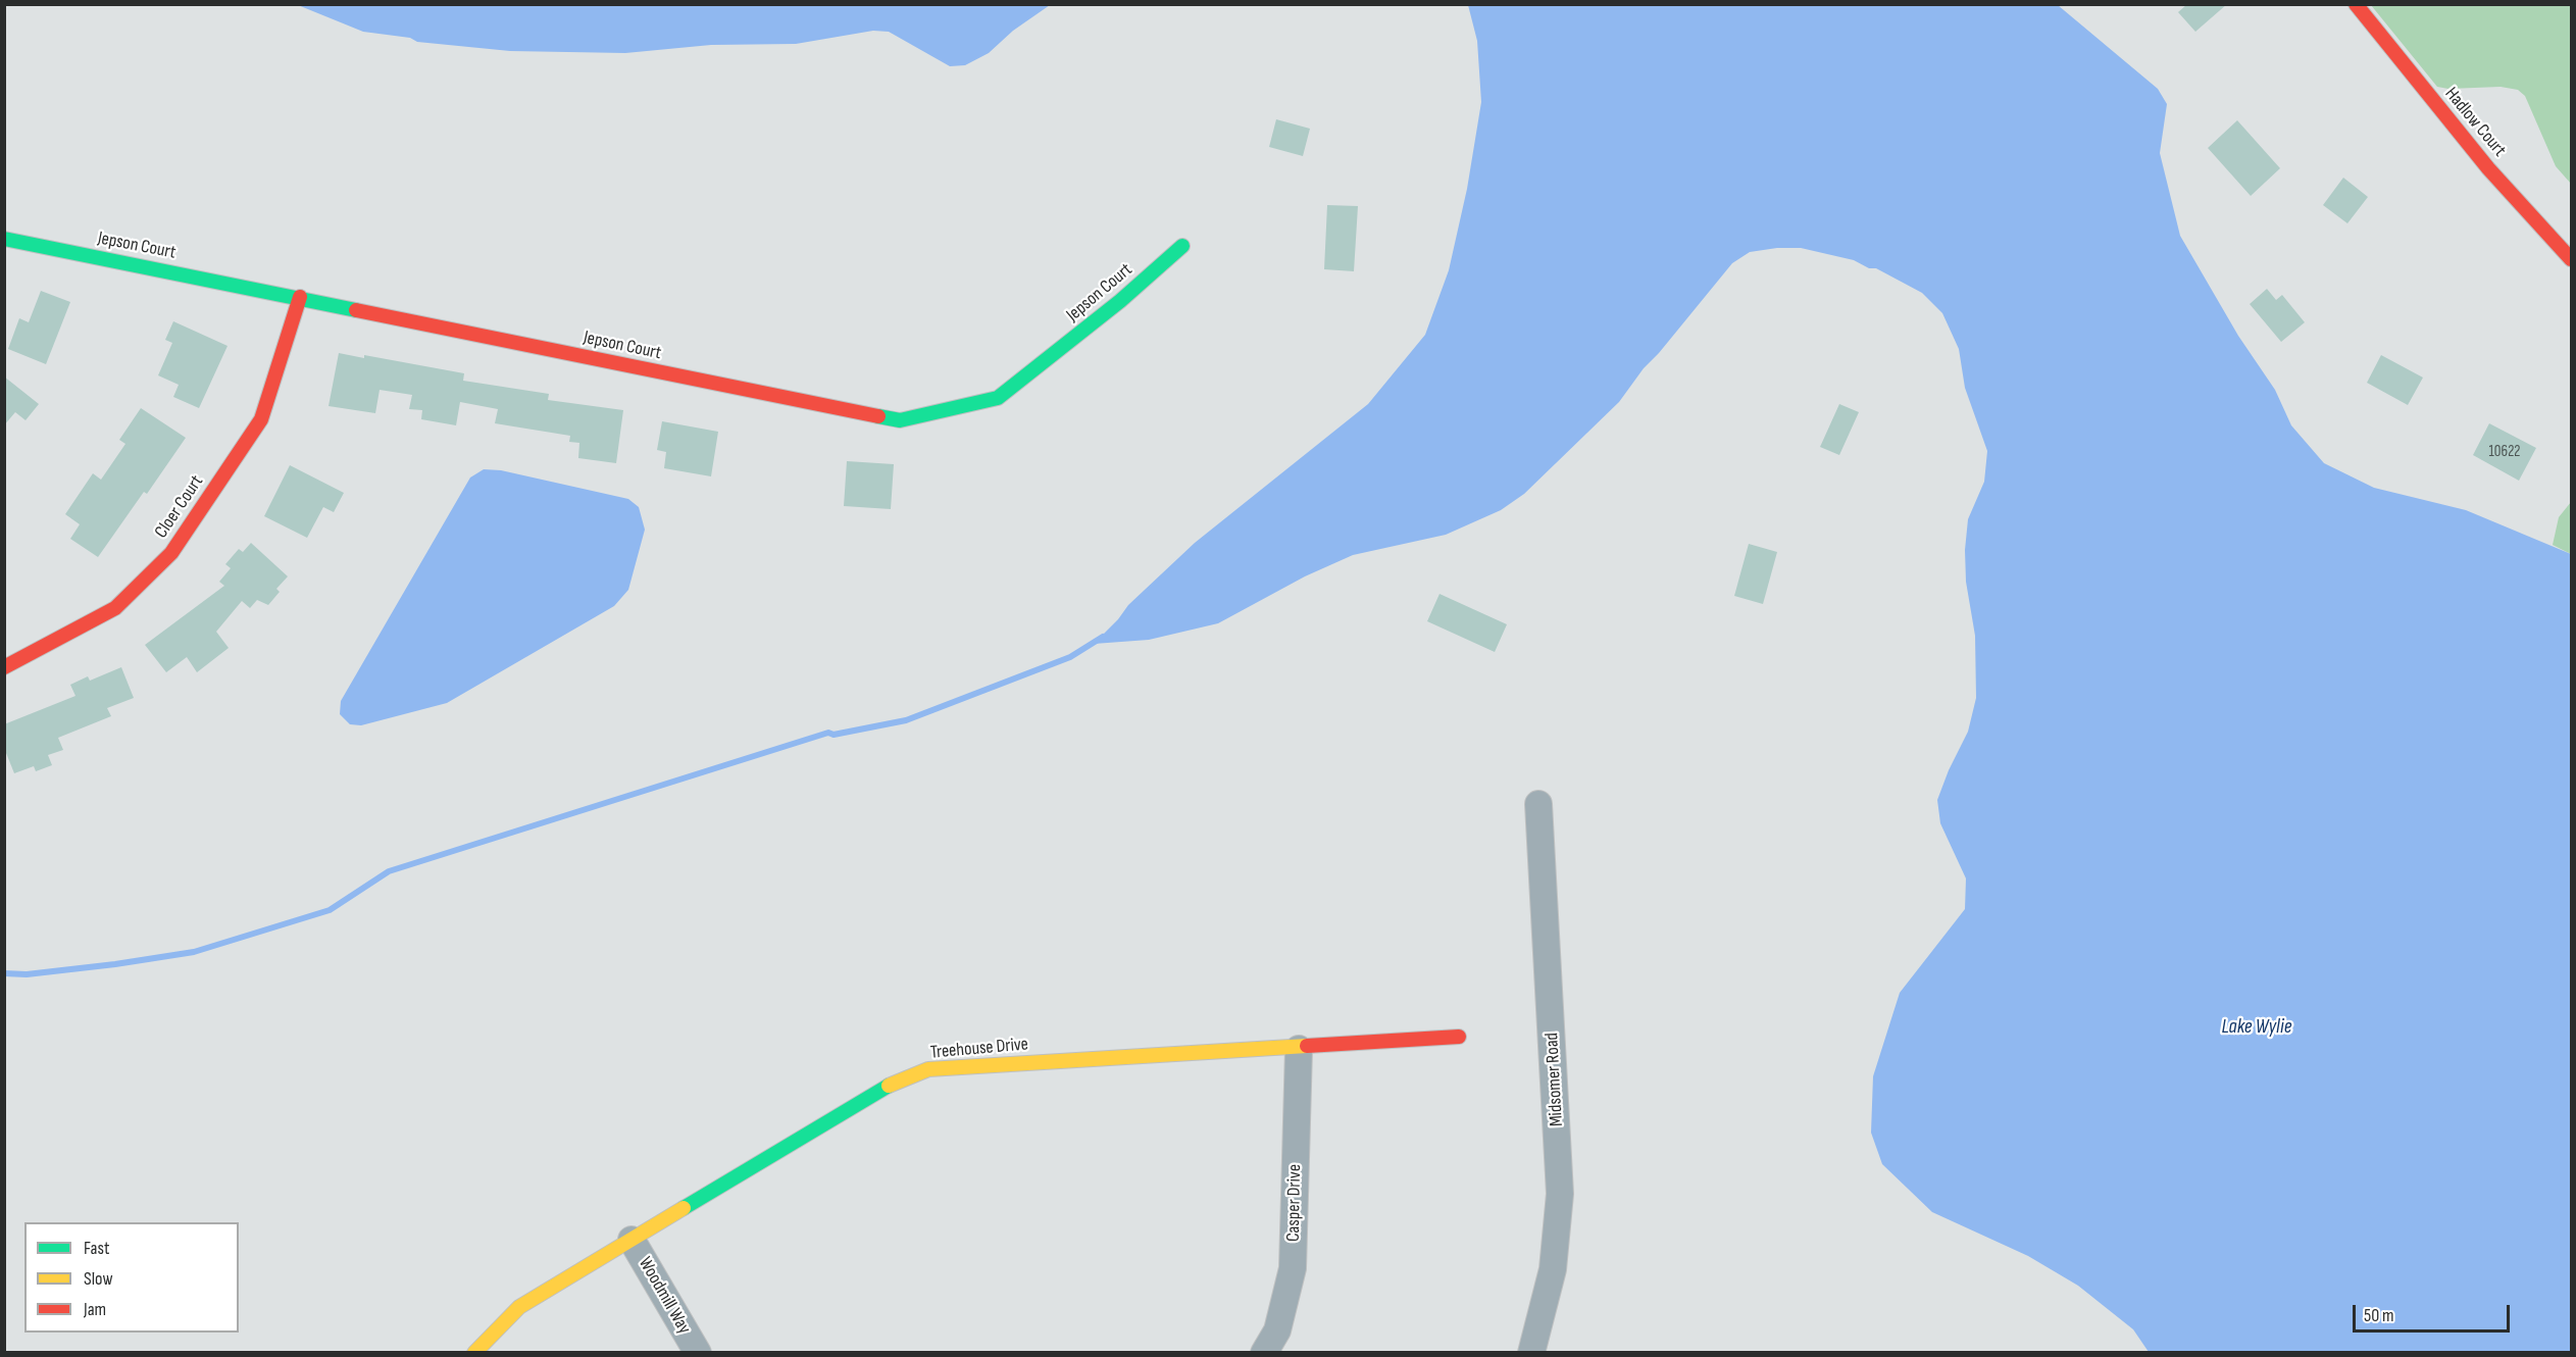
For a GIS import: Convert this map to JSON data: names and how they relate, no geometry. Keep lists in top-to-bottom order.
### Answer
{
  "streets": {
    "street": [
      "Hadlow Court",
      "Jepson Court",
      "Cloer Court",
      "Treehouse Drive",
      "Midsomer Road",
      "Casper Drive",
      "Woodmill Way"
    ]
  },
  "crossings": [
    ["Jepson Court", "Cloer Court"],
    ["Treehouse Drive", "Casper Drive"],
    ["Treehouse Drive", "Woodmill Way"]
  ],
  "water": ["Lake Wylie"],
  "house_numbers": ["10622"],
  "legend": ["Fast", "Slow", "Jam"],
  "scale_bar": "50 m"
}
